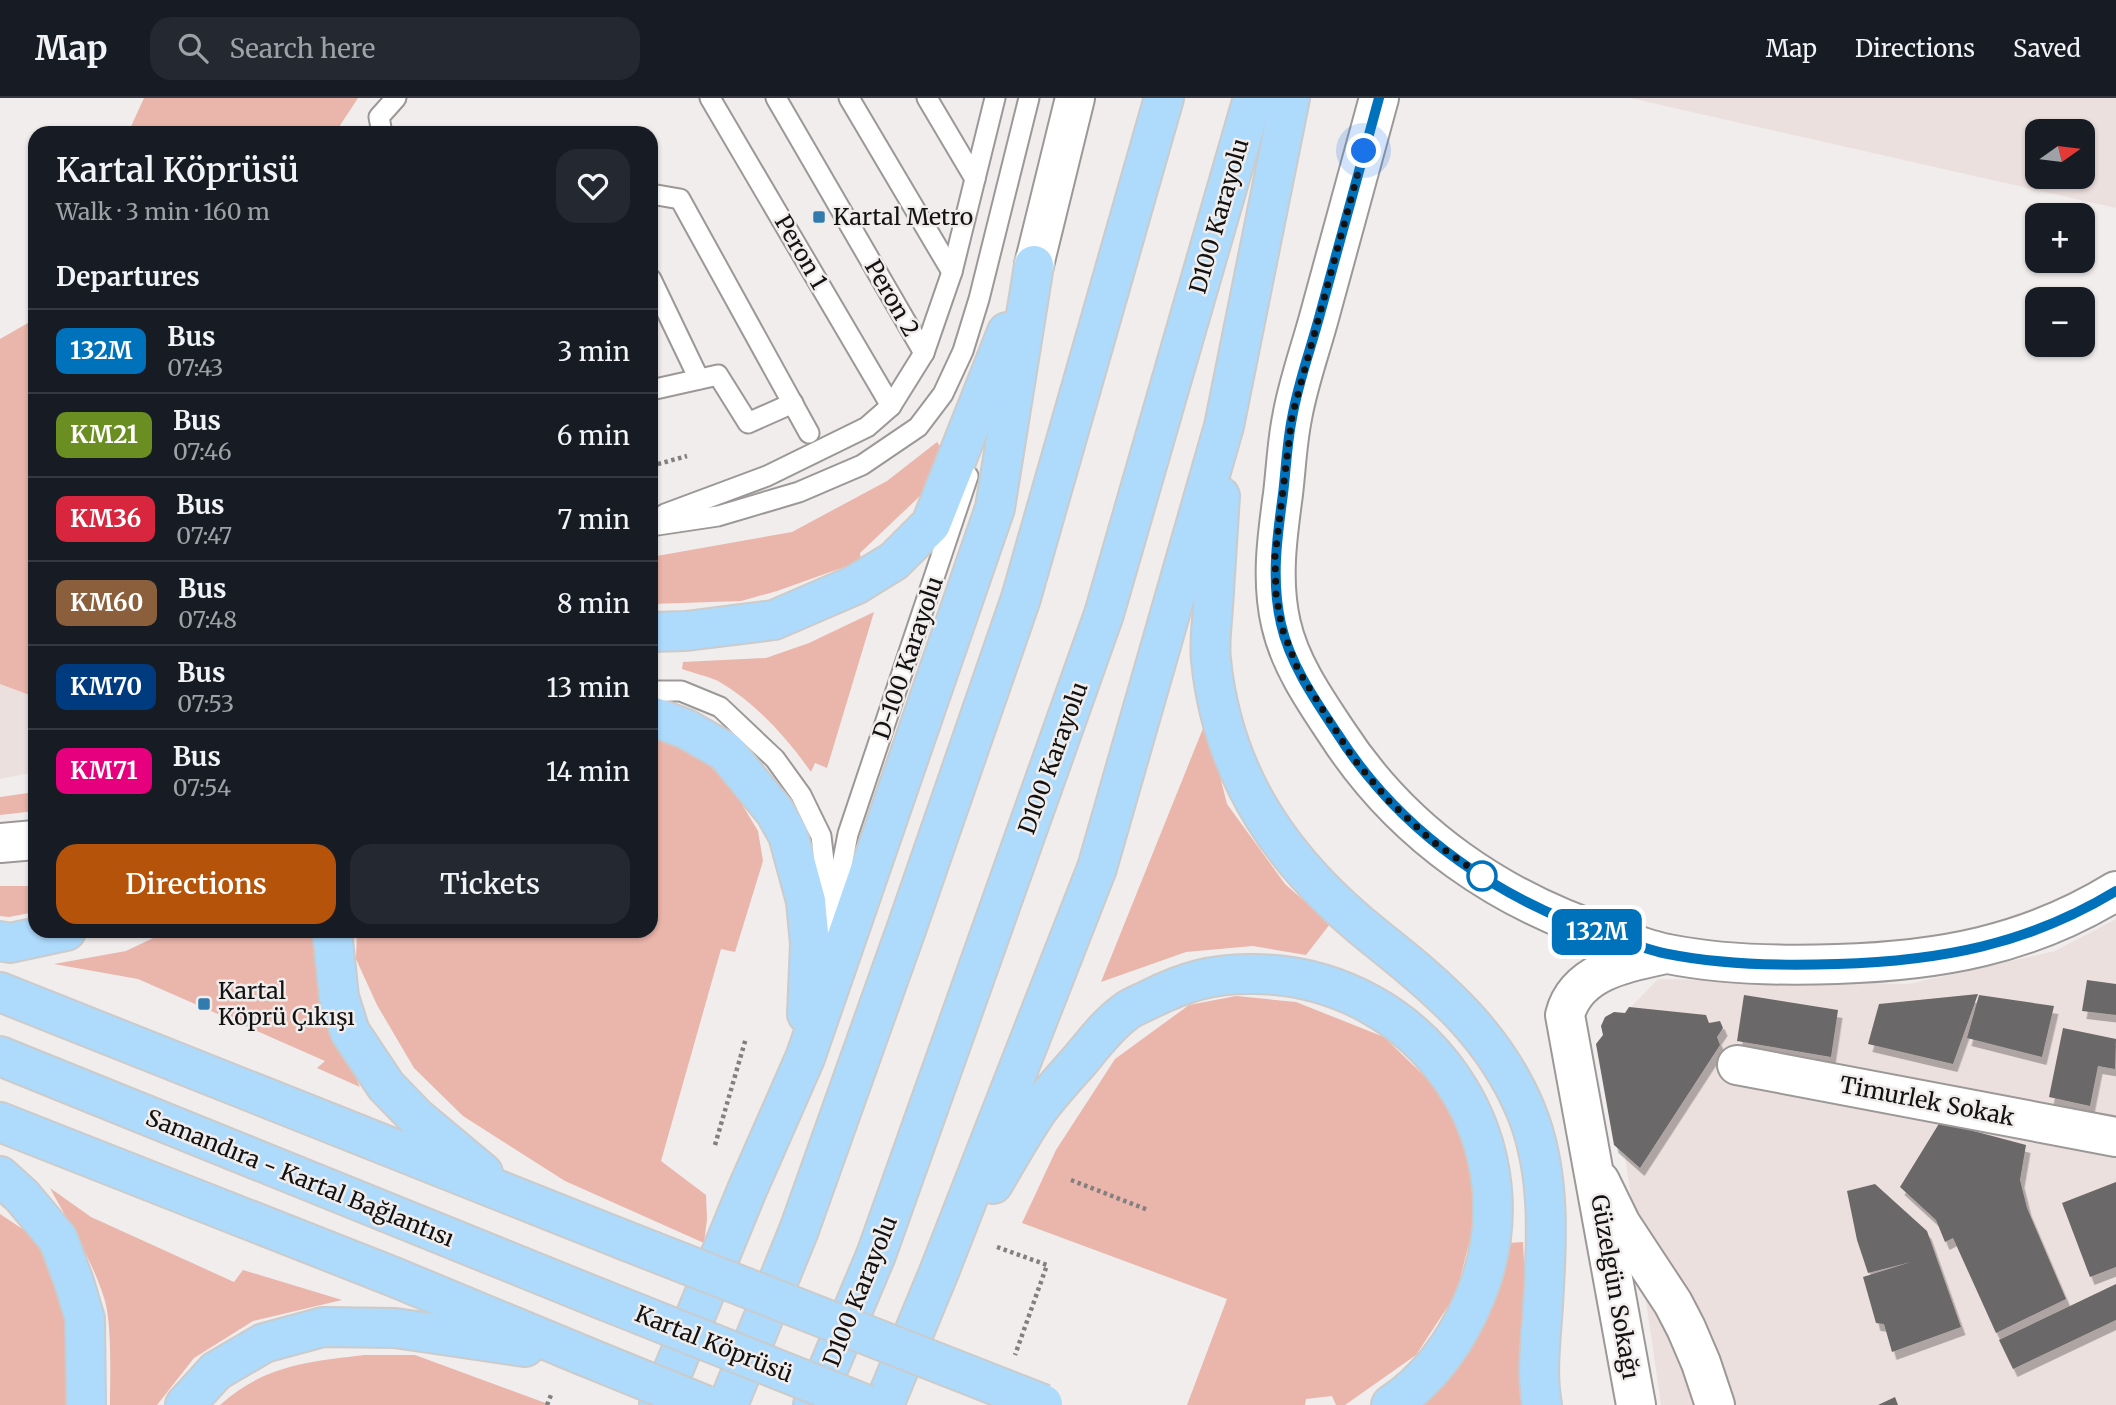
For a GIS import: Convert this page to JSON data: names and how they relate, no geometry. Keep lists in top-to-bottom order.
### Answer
{
  "streets": {
    "highway": ["D100 Karayolu", "Samandıra - Kartal Bağlantısı", "Kartal Köprüsü"],
    "main road": ["Timurlek Sokak", "Güzelgün Sokağı"],
    "lane": ["Peron 1", "Peron 2"]
  },
  "crossings": [
    ["Samandıra - Kartal Bağlantısı", "Kartal Köprüsü"]
  ],
  "places": {
    "transit": ["Kartal Metro", "Kartal Köprü Çıkışı"]
  },
  "lines": ["bus line 132M"],
  "north": "right",
  "page": {
    "header": "Map",
    "search": "Search here",
    "nav": ["Map", "Directions", "Saved"],
    "on_map": "132M",
    "map_buttons": ["+", "−"],
    "heading": [
      ["Kartal Köprüsü", "Walk · 3 min · 160 m"],
      "Departures"
    ],
    "list": [
      {
        "mark": "132M",
        "name": "Bus",
        "note": "07:43",
        "value": "3 min"
      },
      {
        "mark": "KM21",
        "name": "Bus",
        "note": "07:46",
        "value": "6 min"
      },
      {
        "mark": "KM36",
        "name": "Bus",
        "note": "07:47",
        "value": "7 min"
      },
      {
        "mark": "KM60",
        "name": "Bus",
        "note": "07:48",
        "value": "8 min"
      },
      {
        "mark": "KM70",
        "name": "Bus",
        "note": "07:53",
        "value": "13 min"
      },
      {
        "mark": "KM71",
        "name": "Bus",
        "note": "07:54",
        "value": "14 min"
      }
    ],
    "buttons": ["Directions", "Tickets"]
  }
}
